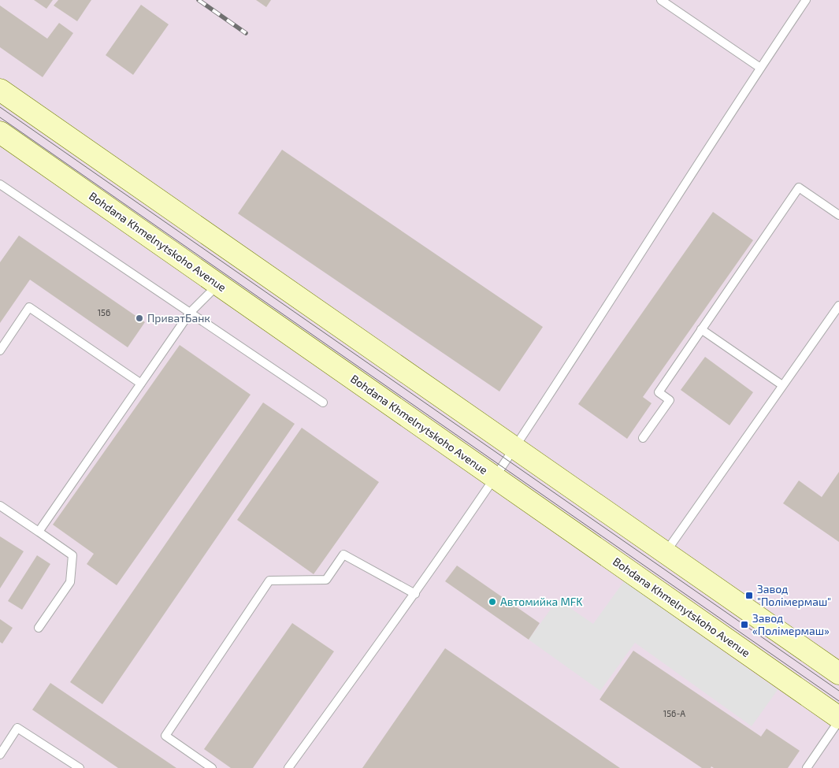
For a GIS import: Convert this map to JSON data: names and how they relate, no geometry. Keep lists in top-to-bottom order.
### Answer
{
  "streets": {
    "main road": ["Bohdana Khmelnytskoho Avenue"]
  },
  "places": {
    "other": ["ПриватБанк", "Автомийка MFK"],
    "transit": ["Завод \"Полімермаш\"", "Завод «Полімермаш»"]
  },
  "house_numbers": ["156", "156-А"]
}
